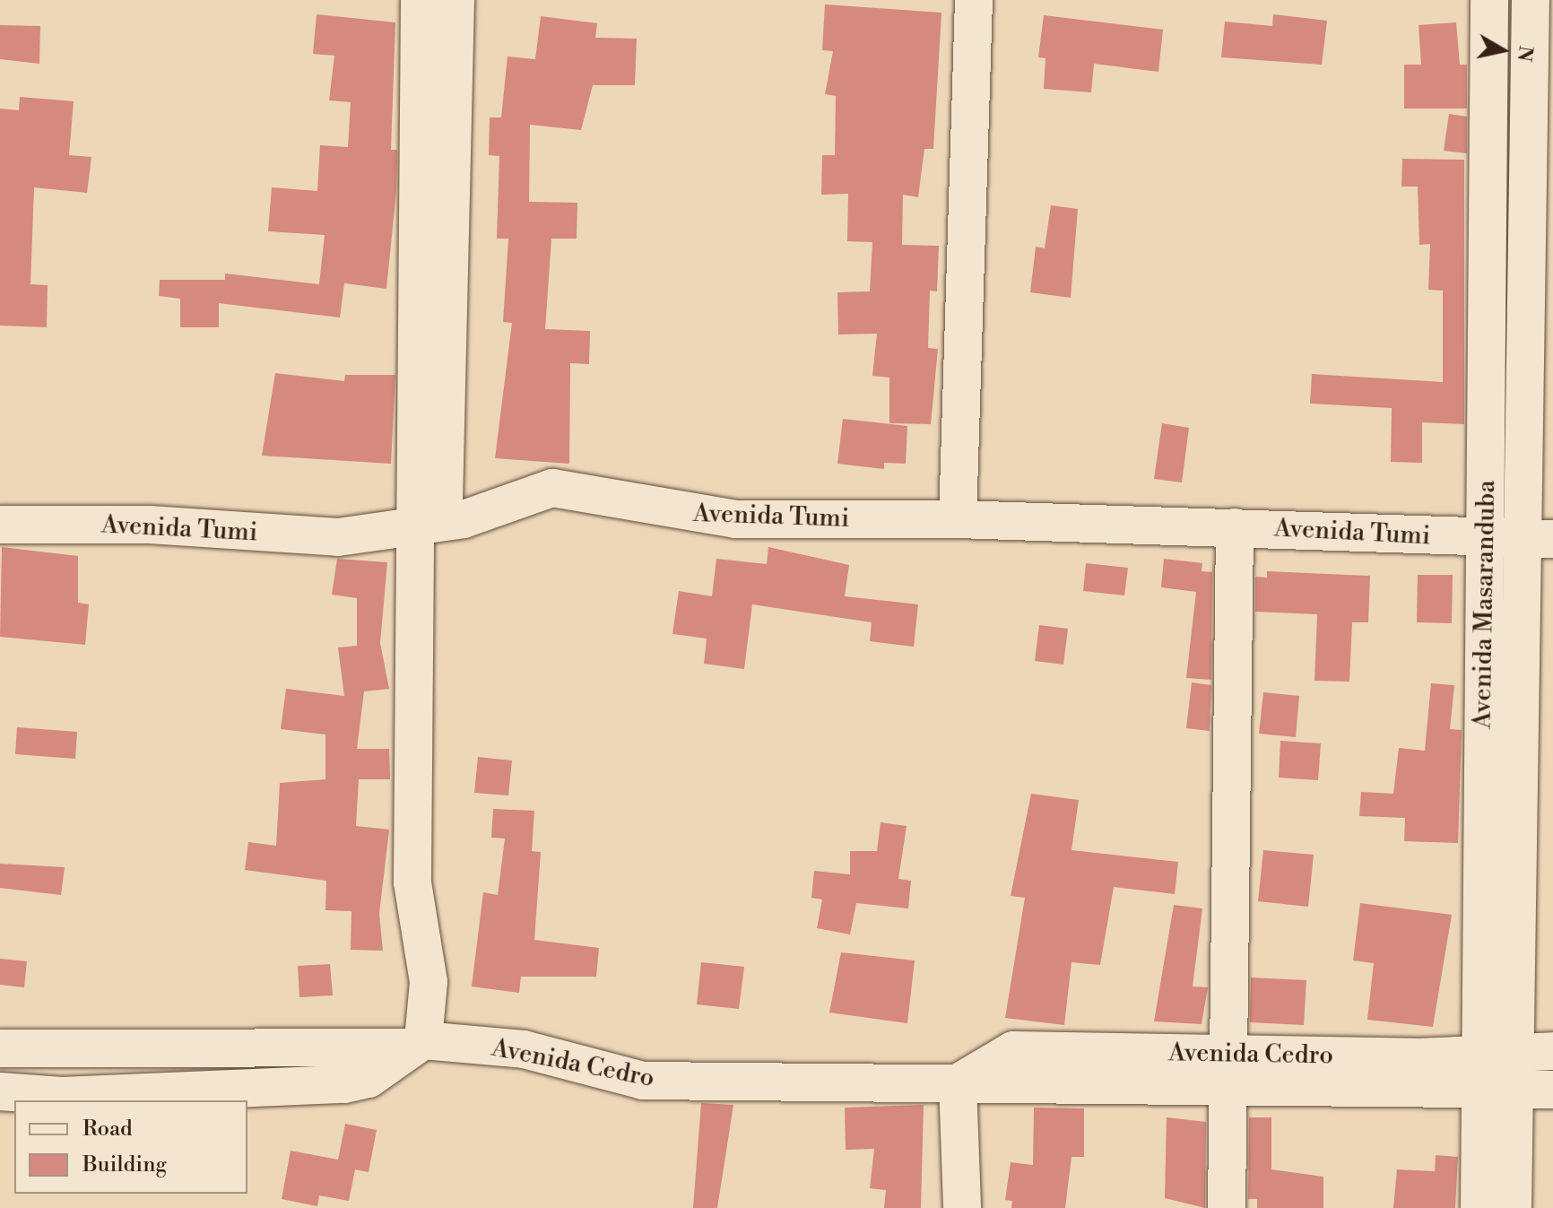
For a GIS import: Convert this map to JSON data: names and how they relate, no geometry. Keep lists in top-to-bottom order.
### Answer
{
  "streets": {
    "street": ["Avenida Tumi", "Avenida Masaranduba", "Avenida Cedro"]
  },
  "crossings": [
    ["Avenida Tumi", "Avenida Masaranduba"],
    ["Avenida Masaranduba", "Avenida Cedro"]
  ],
  "legend": ["Road", "Building"],
  "north": "right"
}
